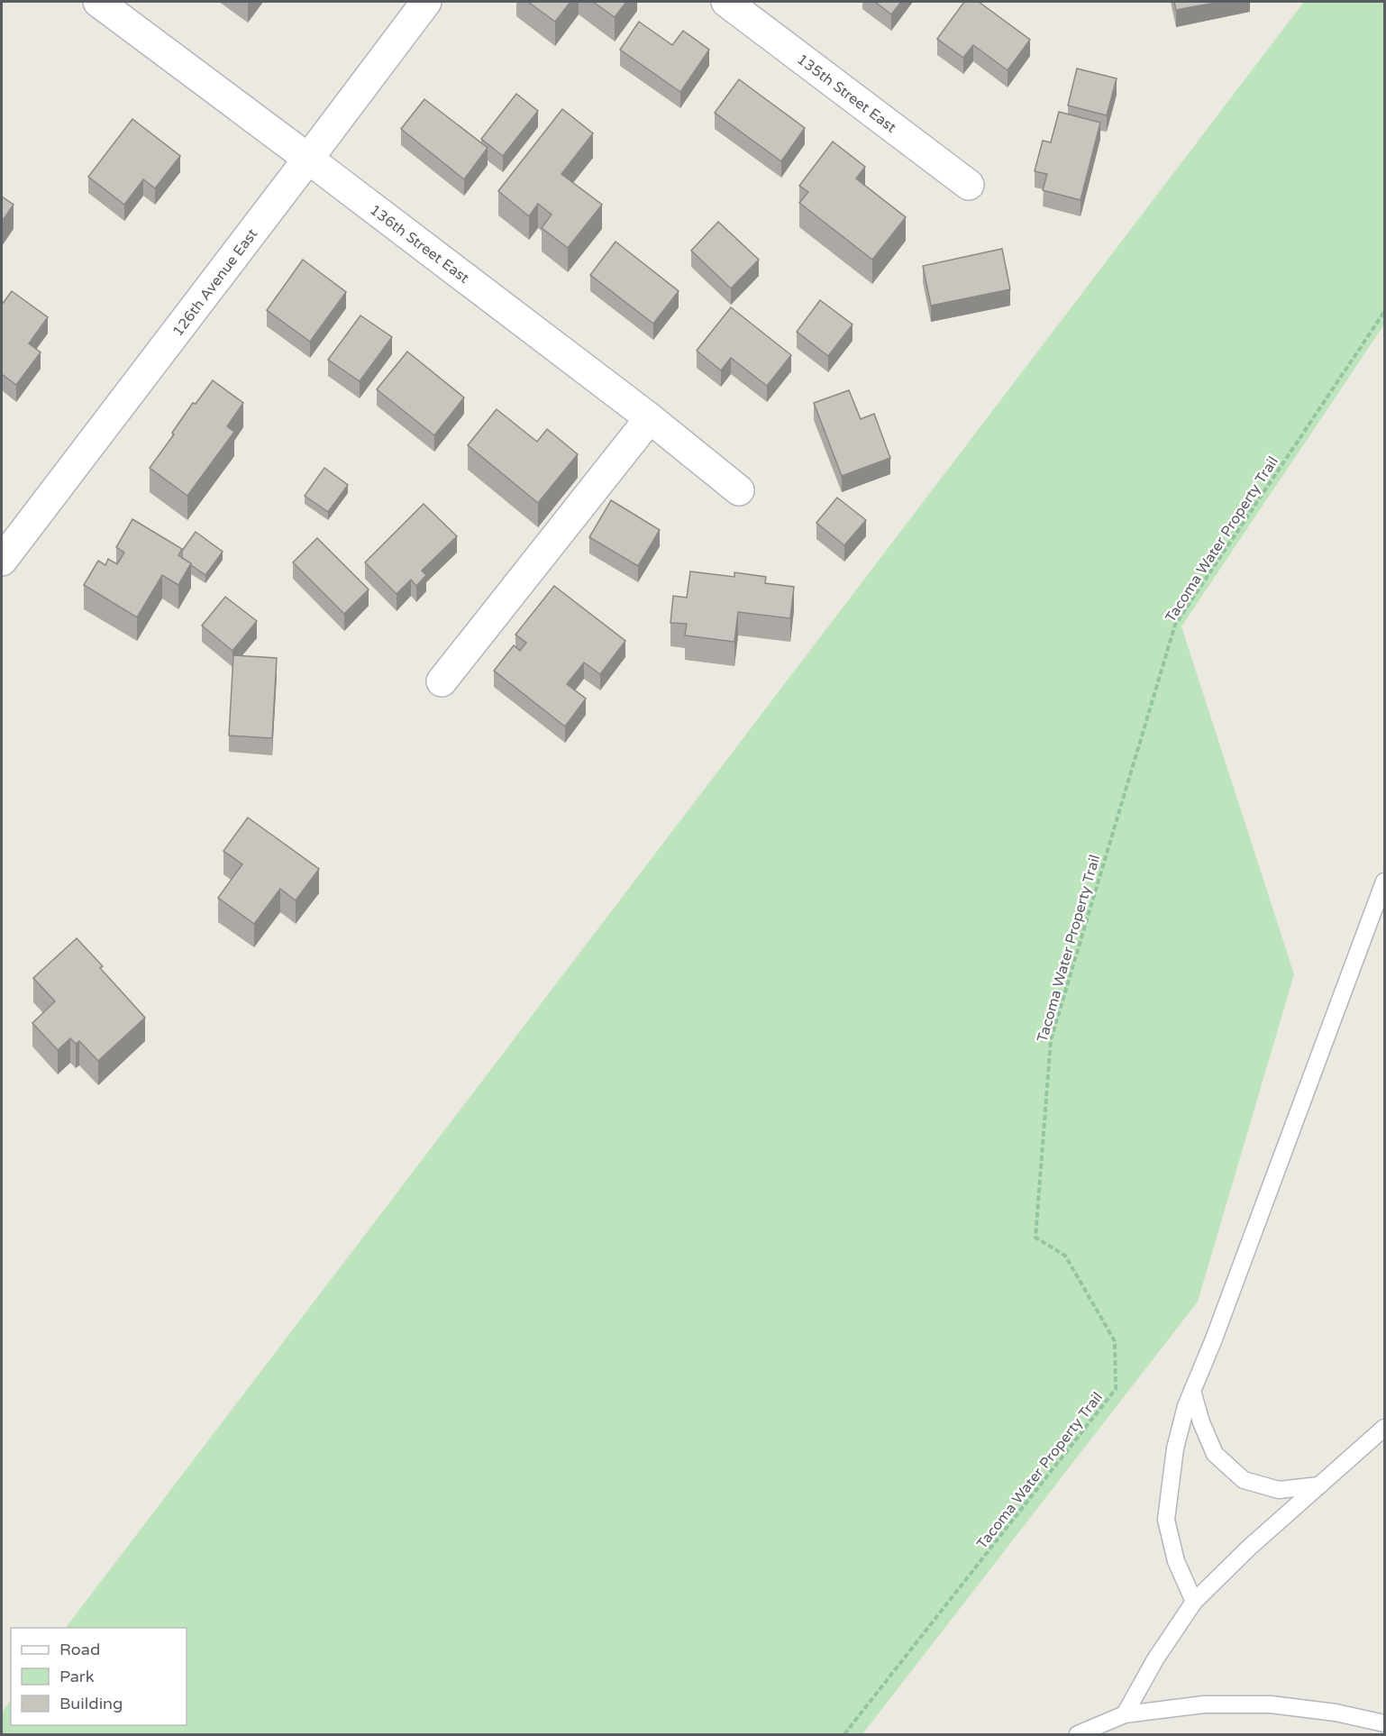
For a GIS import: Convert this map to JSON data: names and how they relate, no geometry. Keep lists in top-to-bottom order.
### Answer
{
  "streets": {
    "street": ["135th Street East", "136th Street East", "126th Avenue East"],
    "path": ["Tacoma Water Property Trail"]
  },
  "crossings": [
    ["136th Street East", "126th Avenue East"]
  ],
  "legend": ["Road", "Park", "Building"]
}
